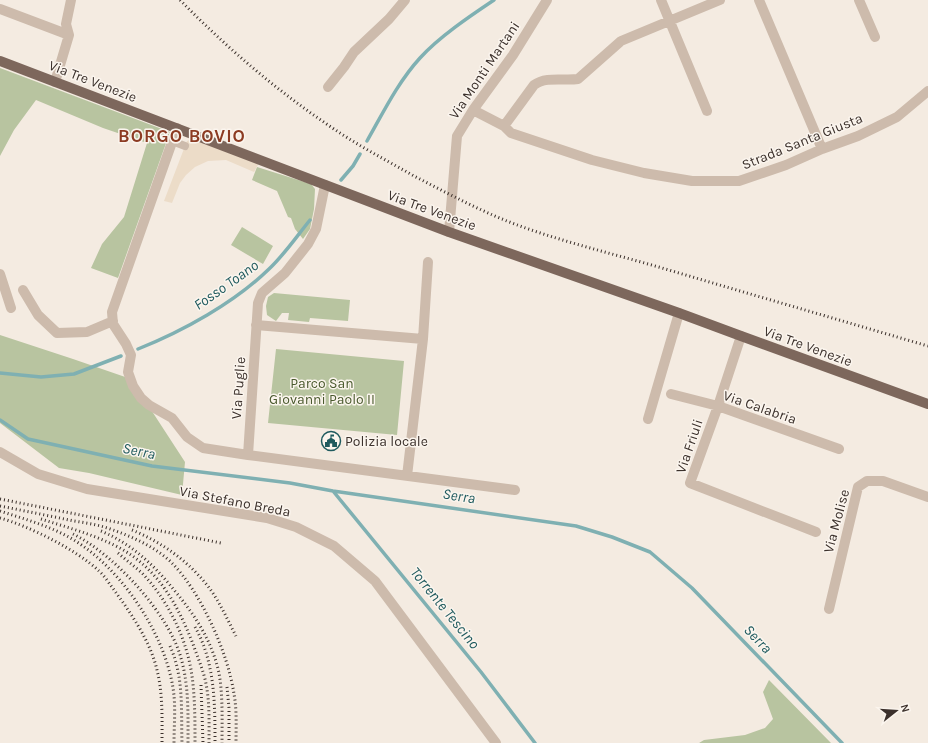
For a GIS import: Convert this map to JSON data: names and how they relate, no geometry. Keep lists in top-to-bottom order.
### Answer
{
  "streets": {
    "main road": ["Via Tre Venezie"],
    "street": [
      "Via Monti Martani",
      "Strada Santa Giusta",
      "Via Puglie",
      "Via Calabria",
      "Via Friuli",
      "Via Stefano Breda",
      "Via Molise"
    ]
  },
  "crossings": [
    ["Via Monti Martani", "Via Tre Venezie"],
    ["Via Monti Martani", "Strada Santa Giusta"],
    ["Via Tre Venezie", "Via Puglie"],
    ["Via Tre Venezie", "Via Friuli"],
    ["Via Calabria", "Via Friuli"]
  ],
  "districts": ["BORGO BOVIO"],
  "water": ["Fosso Toano", "Serra", "Torrente Tescino"],
  "parks": ["Parco San Giovanni Paolo II"],
  "places": {
    "public building": ["Polizia locale"]
  },
  "north": "right"
}
